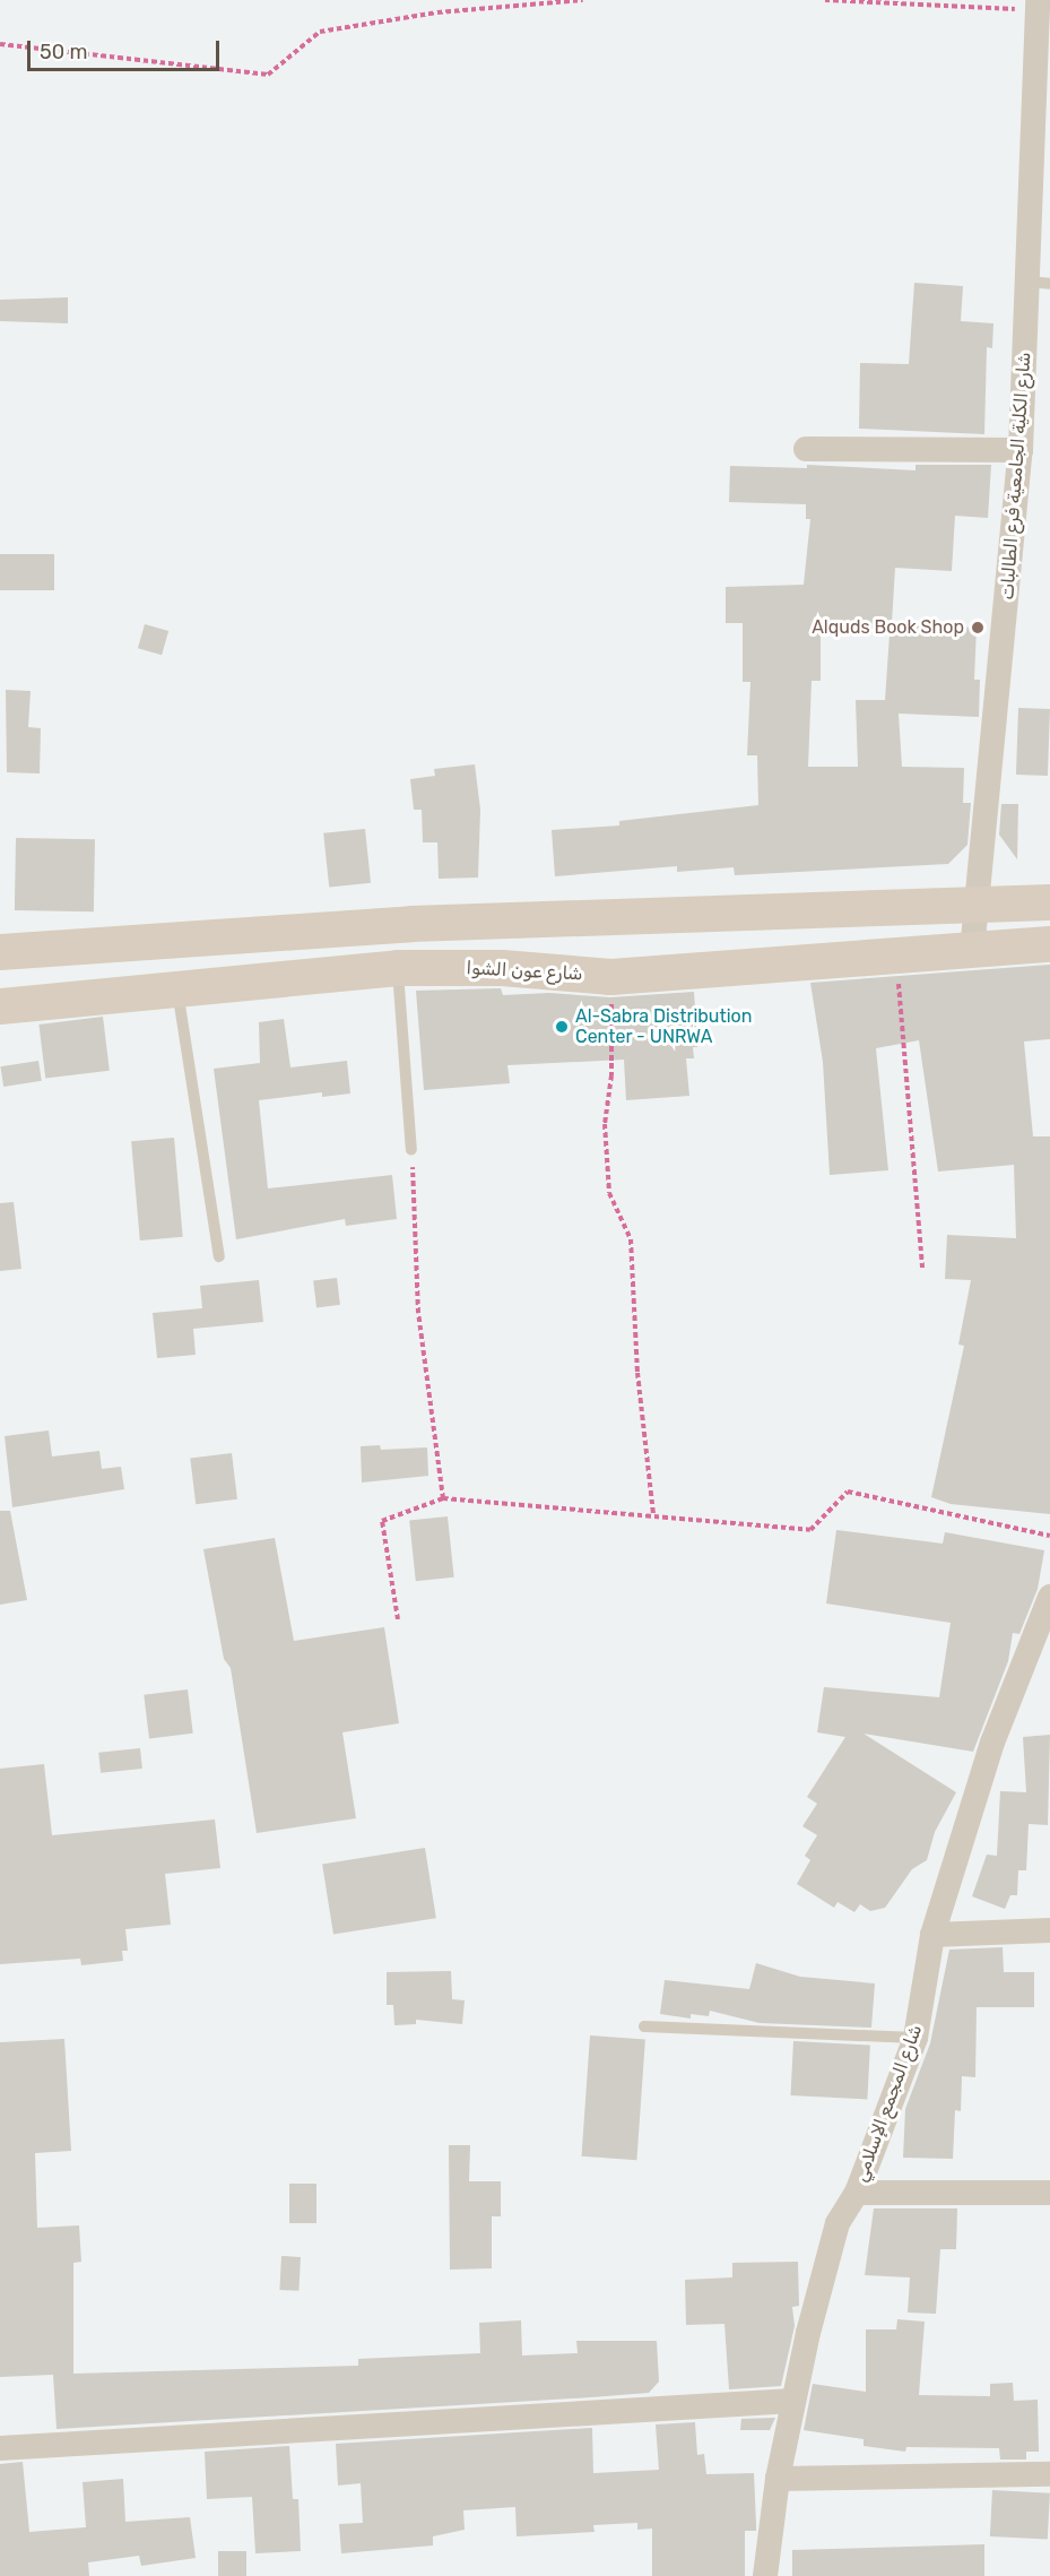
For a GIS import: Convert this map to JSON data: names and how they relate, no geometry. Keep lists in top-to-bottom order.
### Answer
{
  "streets": {
    "main road": ["شارع عون الشوا"],
    "street": ["شارع الكلية الجامعية فرع الطالبات", "شارع المجمع الإسلامي"]
  },
  "crossings": [
    ["شارع الكلية الجامعية فرع الطالبات", "شارع عون الشوا"]
  ],
  "places": ["Alquds Book Shop", "Al-Sabra Distribution Center - UNRWA"],
  "scale_bar": "50 m"
}
